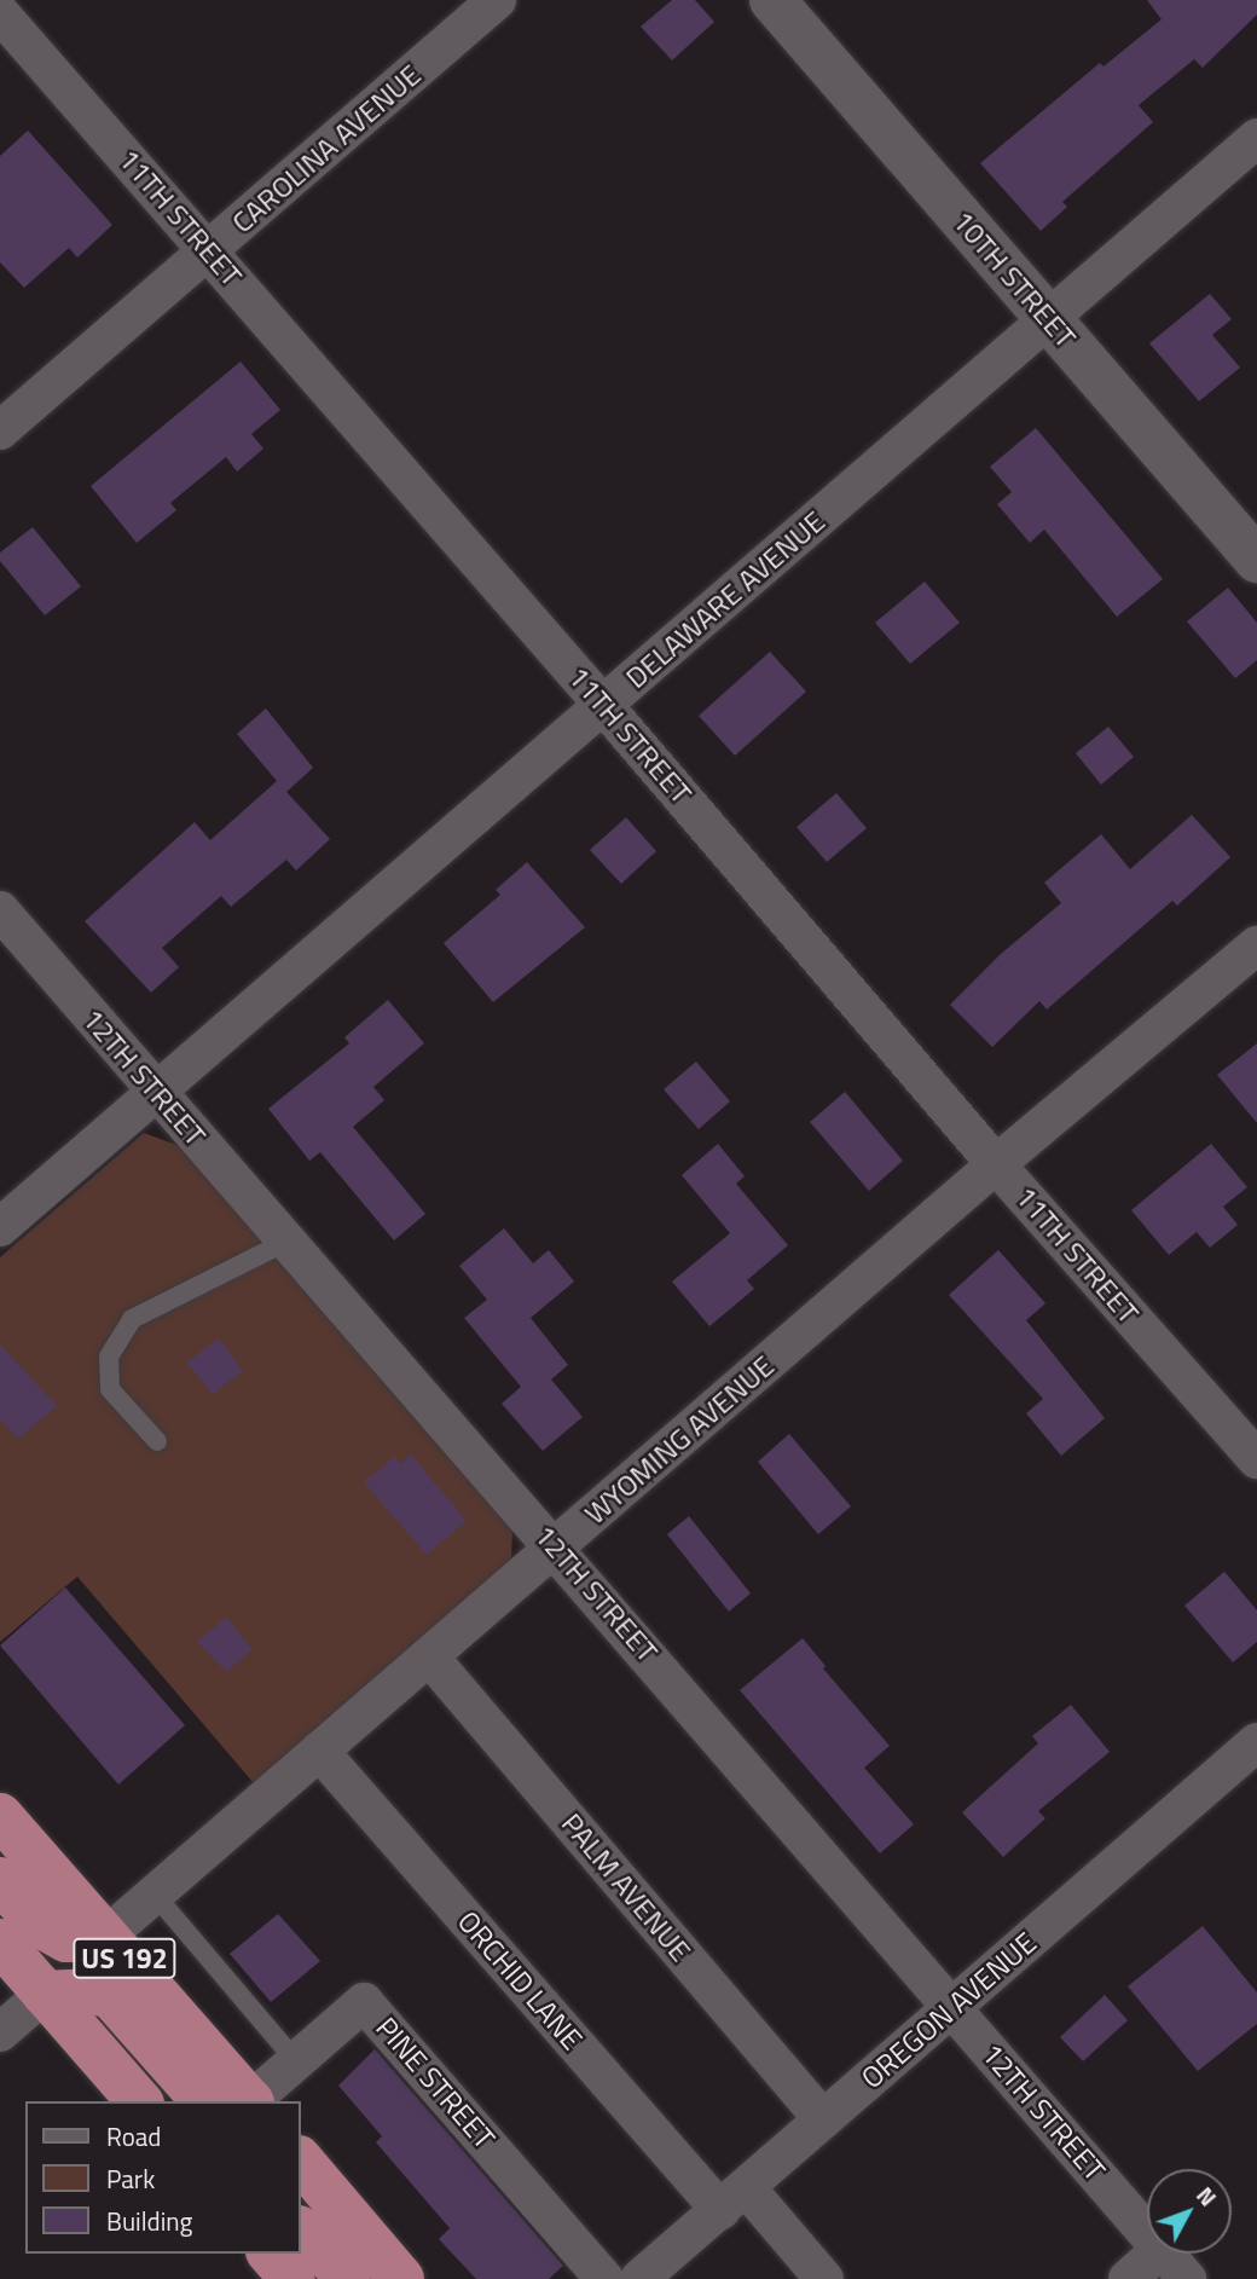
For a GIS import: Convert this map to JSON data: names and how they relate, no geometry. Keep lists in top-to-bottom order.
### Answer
{
  "streets": {
    "highway": ["US 192"],
    "street": [
      "CAROLINA AVENUE",
      "11TH STREET",
      "10TH STREET",
      "DELAWARE AVENUE",
      "12TH STREET",
      "WYOMING AVENUE",
      "PALM AVENUE",
      "ORCHID LANE",
      "OREGON AVENUE",
      "PINE STREET"
    ]
  },
  "crossings": [
    ["CAROLINA AVENUE", "11TH STREET"],
    ["11TH STREET", "DELAWARE AVENUE"],
    ["11TH STREET", "WYOMING AVENUE"],
    ["10TH STREET", "DELAWARE AVENUE"],
    ["DELAWARE AVENUE", "12TH STREET"],
    ["12TH STREET", "WYOMING AVENUE"],
    ["12TH STREET", "OREGON AVENUE"],
    ["WYOMING AVENUE", "PALM AVENUE"],
    ["WYOMING AVENUE", "US 192"],
    ["WYOMING AVENUE", "ORCHID LANE"],
    ["PALM AVENUE", "OREGON AVENUE"],
    ["ORCHID LANE", "OREGON AVENUE"]
  ],
  "legend": ["Road", "Park", "Building"],
  "north": "top right"
}
